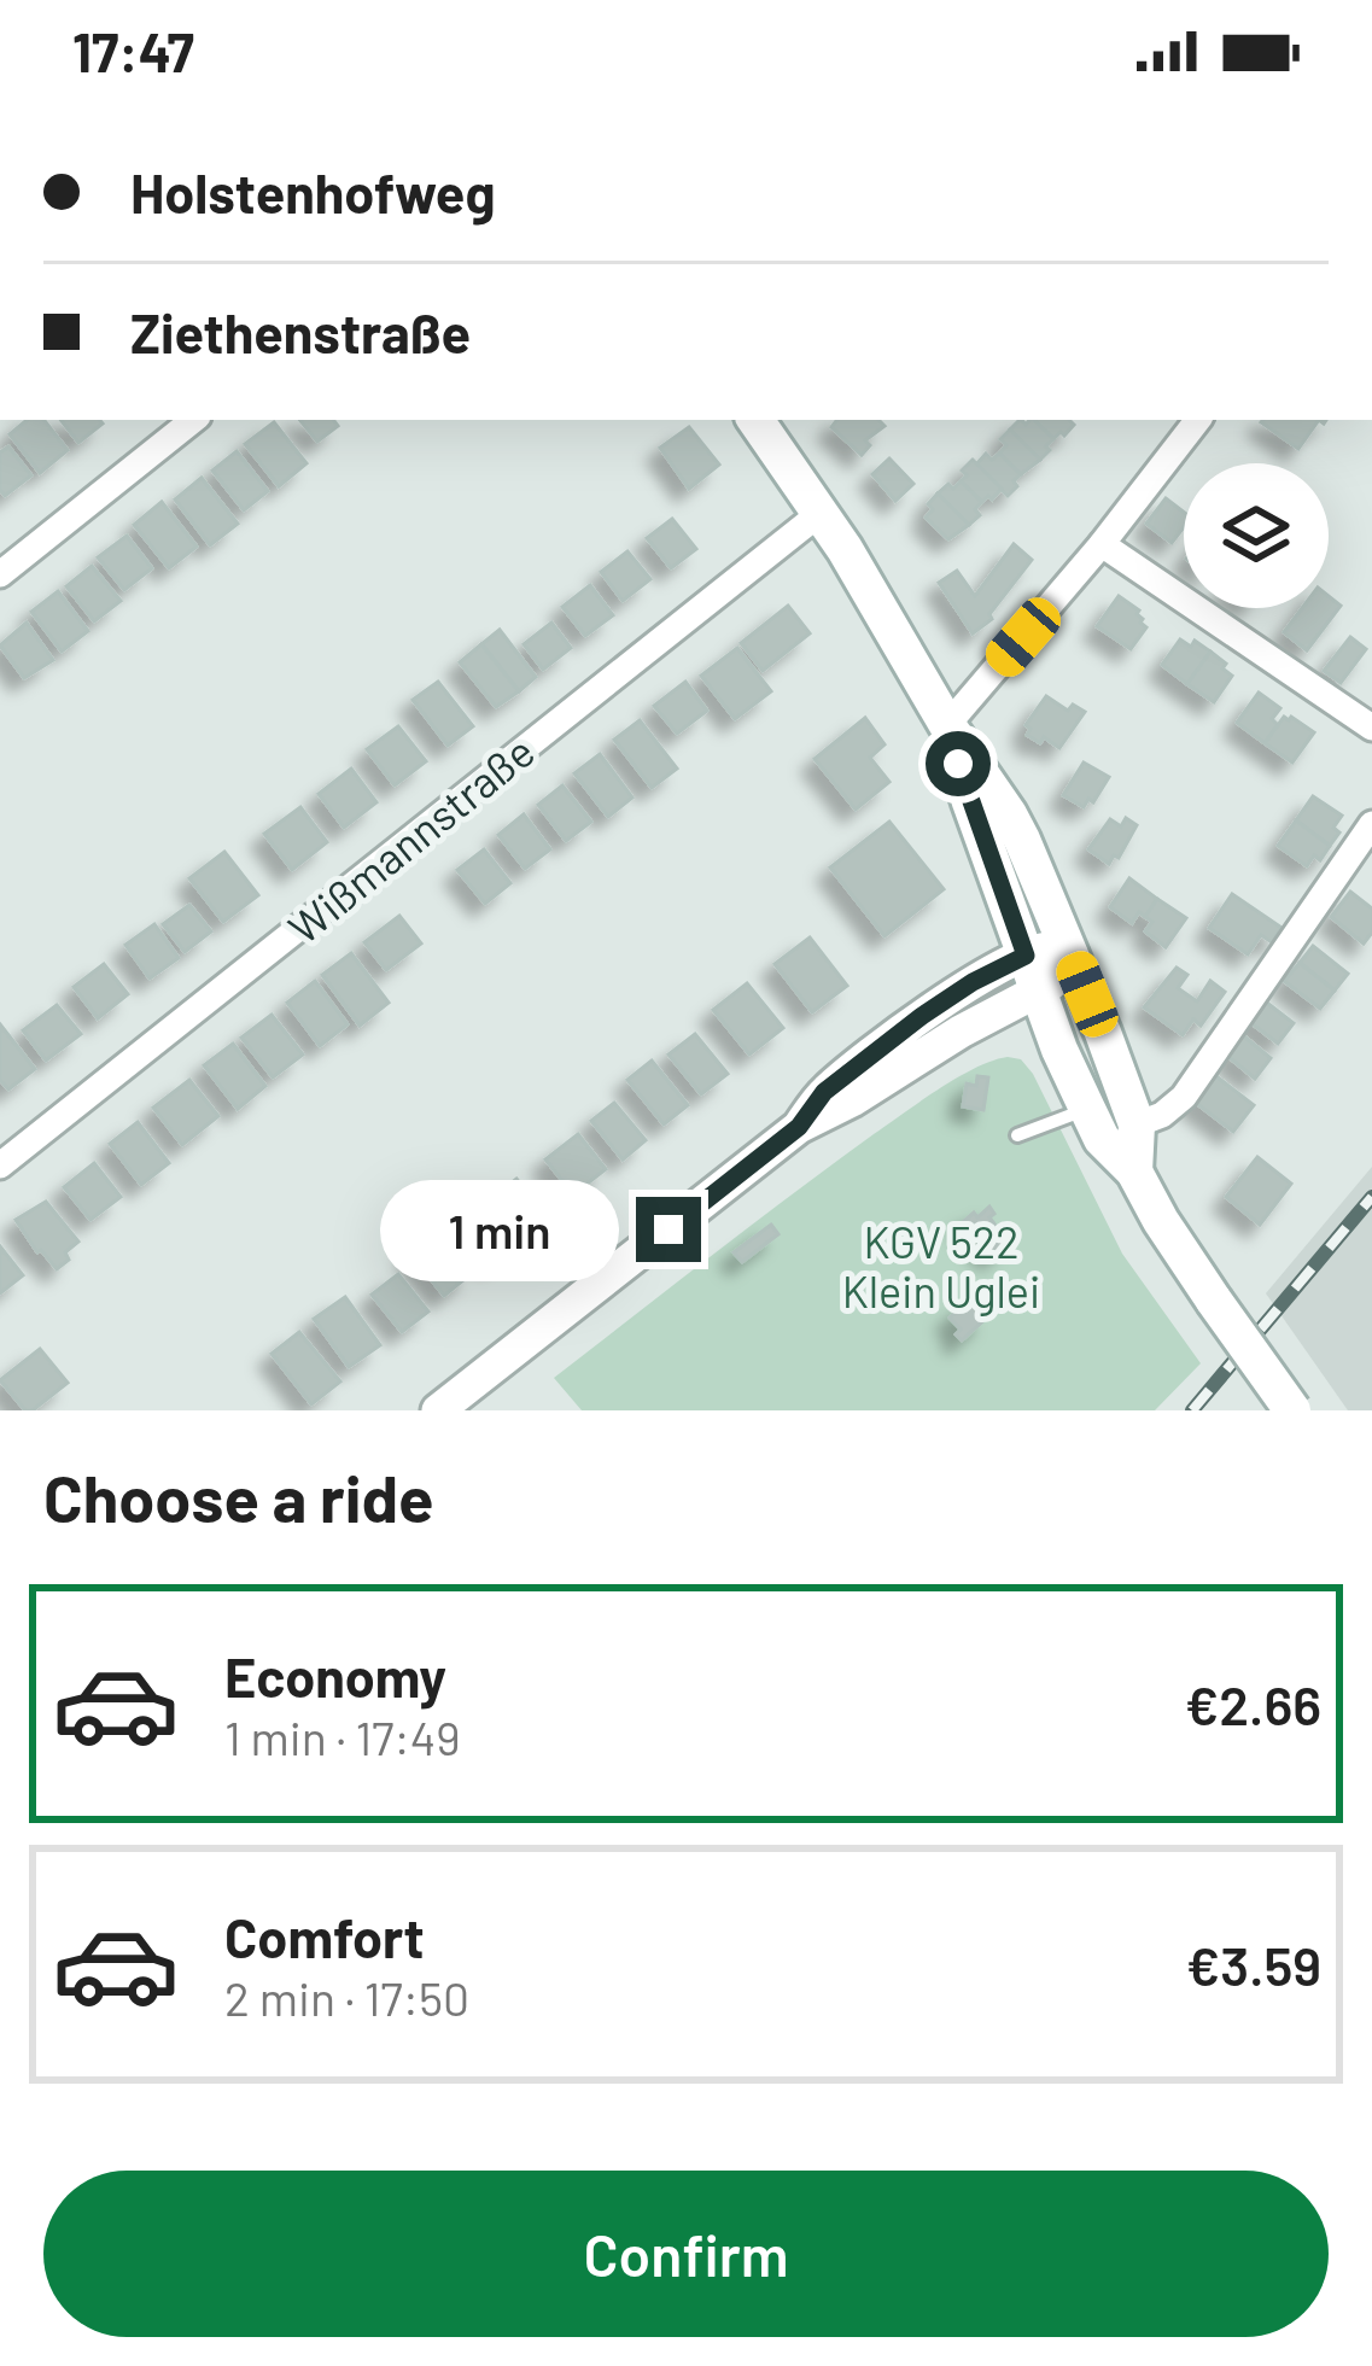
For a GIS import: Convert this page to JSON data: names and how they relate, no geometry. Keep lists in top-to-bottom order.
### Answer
{
  "streets": {
    "street": ["Wißmannstraße"]
  },
  "parks": ["KGV 522 Klein Uglei"],
  "page": {
    "status": "17:47",
    "banner": ["Holstenhofweg", "Ziethenstraße"],
    "bubble": "1 min",
    "heading": "Choose a ride",
    "list": [
      {
        "name": "Economy",
        "note": "1 min · 17:49",
        "value": "€2.66"
      },
      {
        "name": "Comfort",
        "note": "2 min · 17:50",
        "value": "€3.59"
      }
    ],
    "buttons": "Confirm"
  }
}
